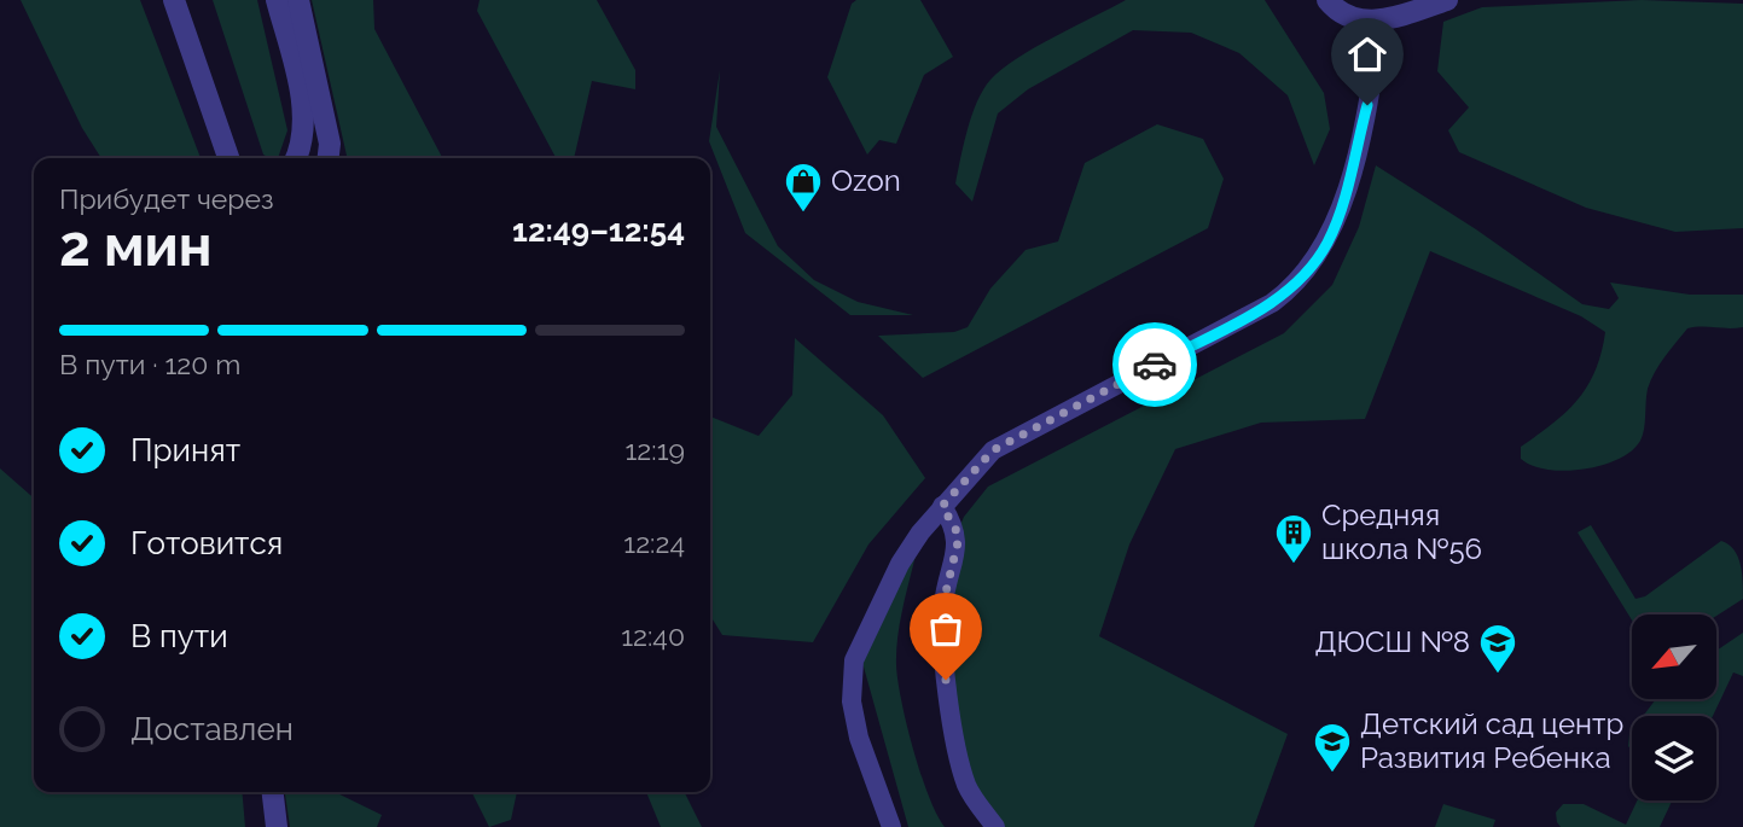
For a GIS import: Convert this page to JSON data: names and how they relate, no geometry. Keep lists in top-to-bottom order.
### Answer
{
  "places": {
    "shop": ["Ozon"],
    "building": ["Средняя школа №56"],
    "school or university": ["ДЮСШ №8", "Детский сад центр Развития Ребенка"]
  },
  "north": "bottom left",
  "page": {
    "heading": ["2 мин", "Прибудет через", "12:49–12:54"],
    "bar": "В пути · 120 m",
    "list": [
      ["Принят", "12:19"],
      ["Готовится", "12:24"],
      ["В пути", "12:40"],
      "Доставлен"
    ]
  }
}
